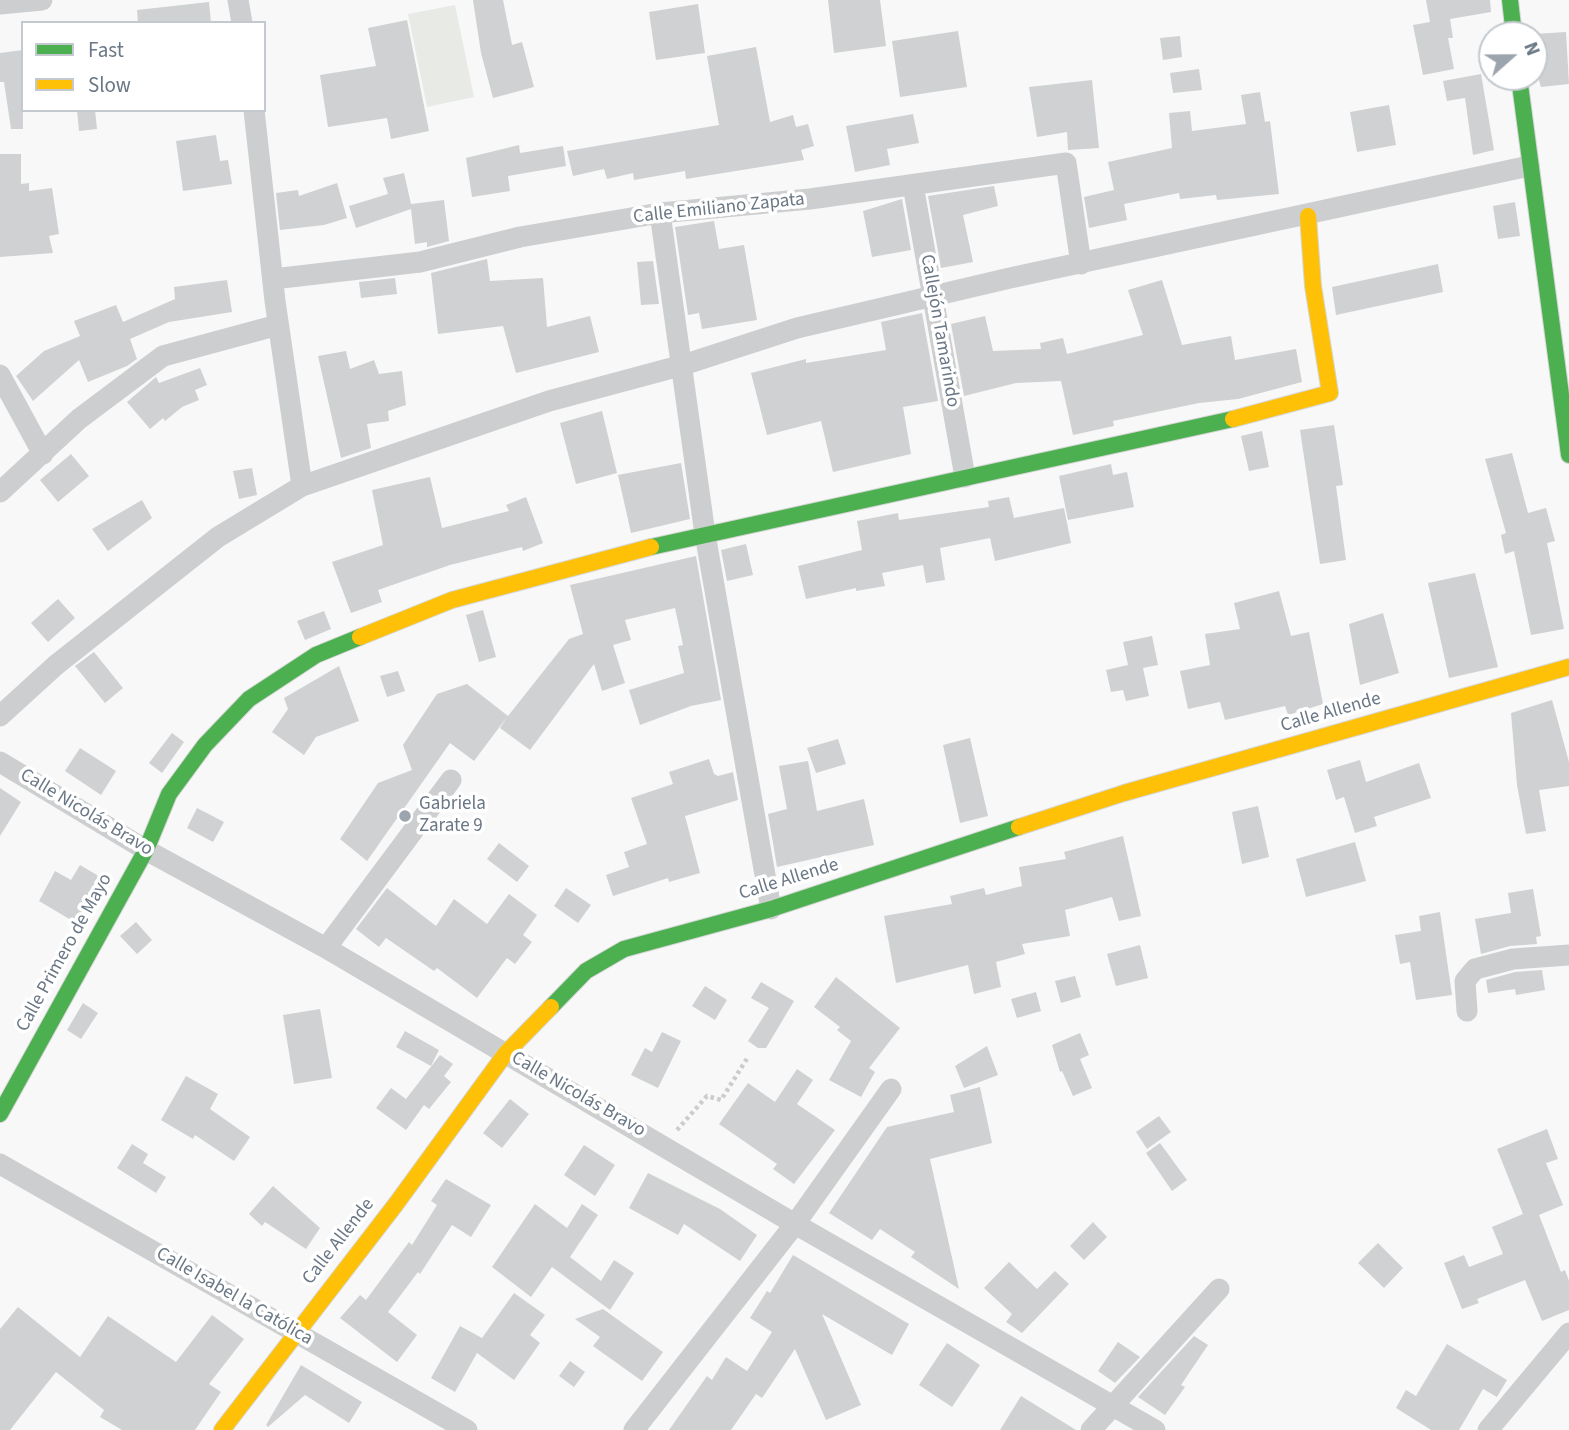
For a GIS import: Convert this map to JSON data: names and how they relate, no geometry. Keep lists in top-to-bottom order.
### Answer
{
  "streets": {
    "street": [
      "Calle Emiliano Zapata",
      "Callejón Tamarindo",
      "Calle Allende",
      "Calle Nicolás Bravo",
      "Calle Primero de Mayo",
      "Calle Isabel la Católica"
    ]
  },
  "crossings": [
    ["Calle Emiliano Zapata", "Callejón Tamarindo"],
    ["Callejón Tamarindo", "Calle Primero de Mayo"],
    ["Calle Allende", "Calle Nicolás Bravo"],
    ["Calle Allende", "Calle Isabel la Católica"],
    ["Calle Nicolás Bravo", "Calle Primero de Mayo"]
  ],
  "places": ["Gabriela Zarate 9"],
  "legend": ["Fast", "Slow"],
  "north": "right"
}
